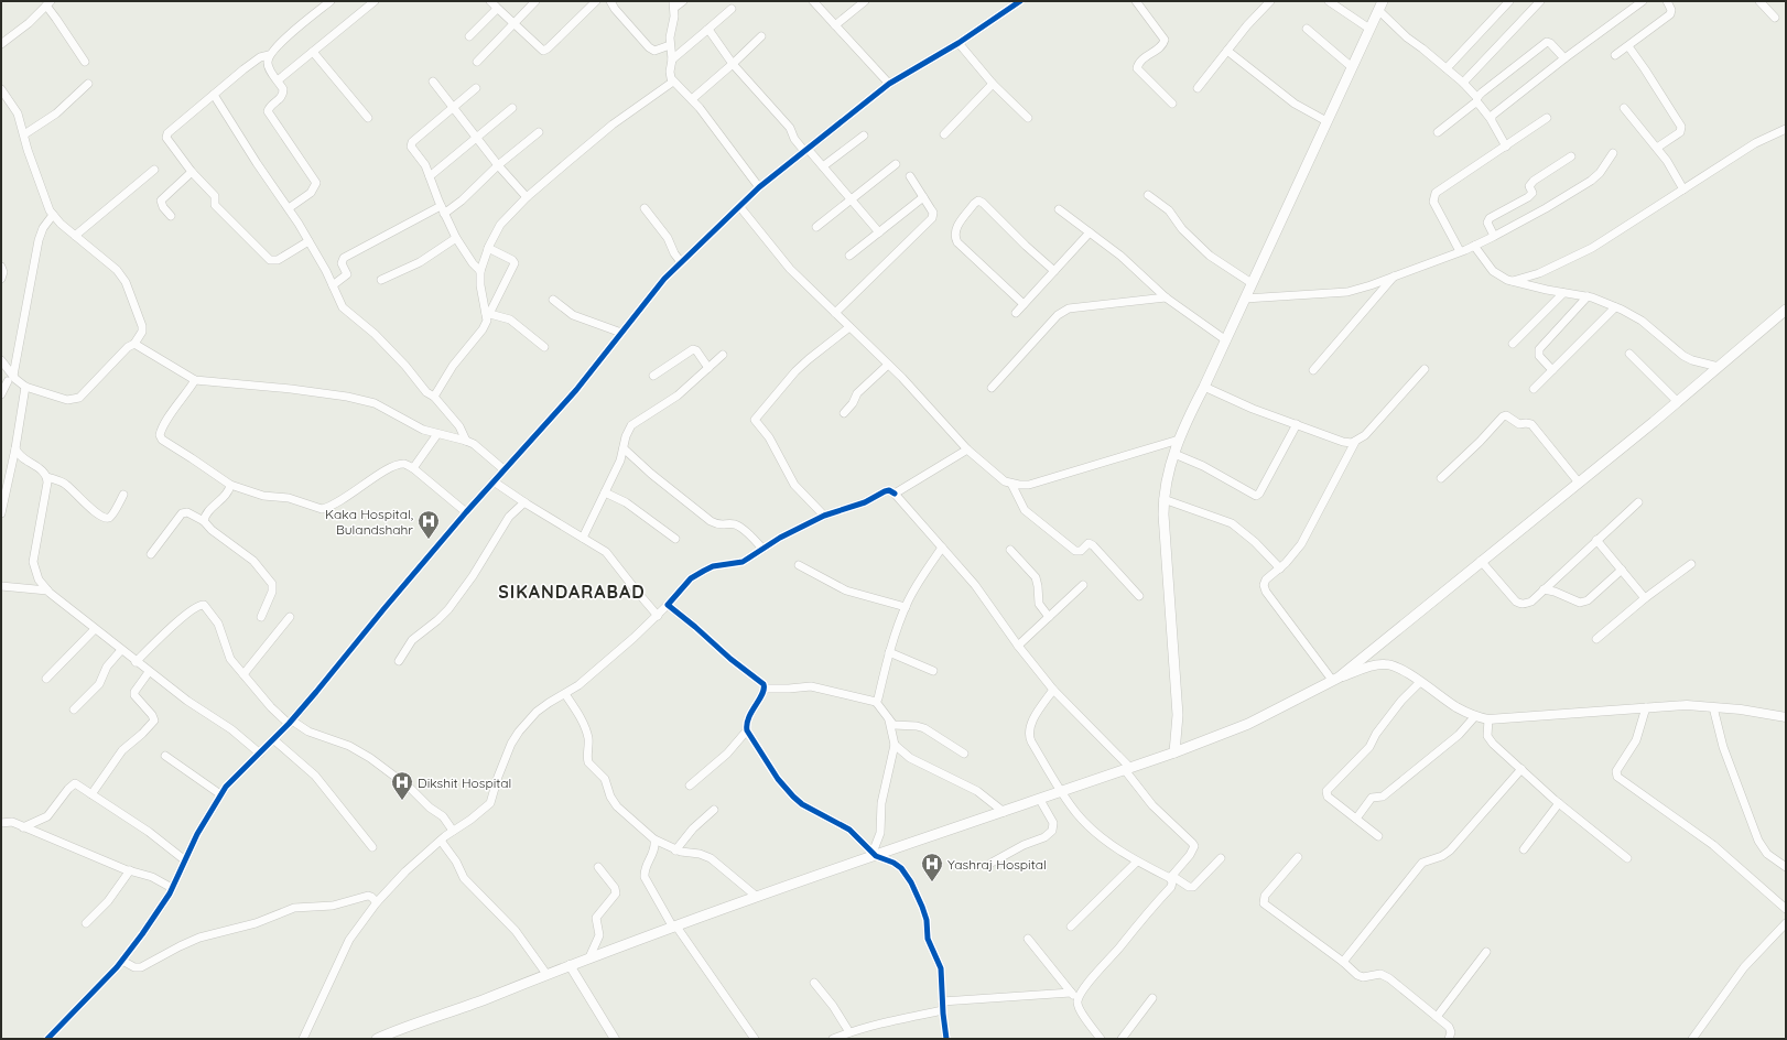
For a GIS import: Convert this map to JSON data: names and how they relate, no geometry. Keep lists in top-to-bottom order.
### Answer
{
  "districts": ["SIKANDARABAD"],
  "places": {
    "hospital": ["Kaka Hospital, Bulandshahr", "Dikshit Hospital", "Yashraj Hospital"]
  }
}
